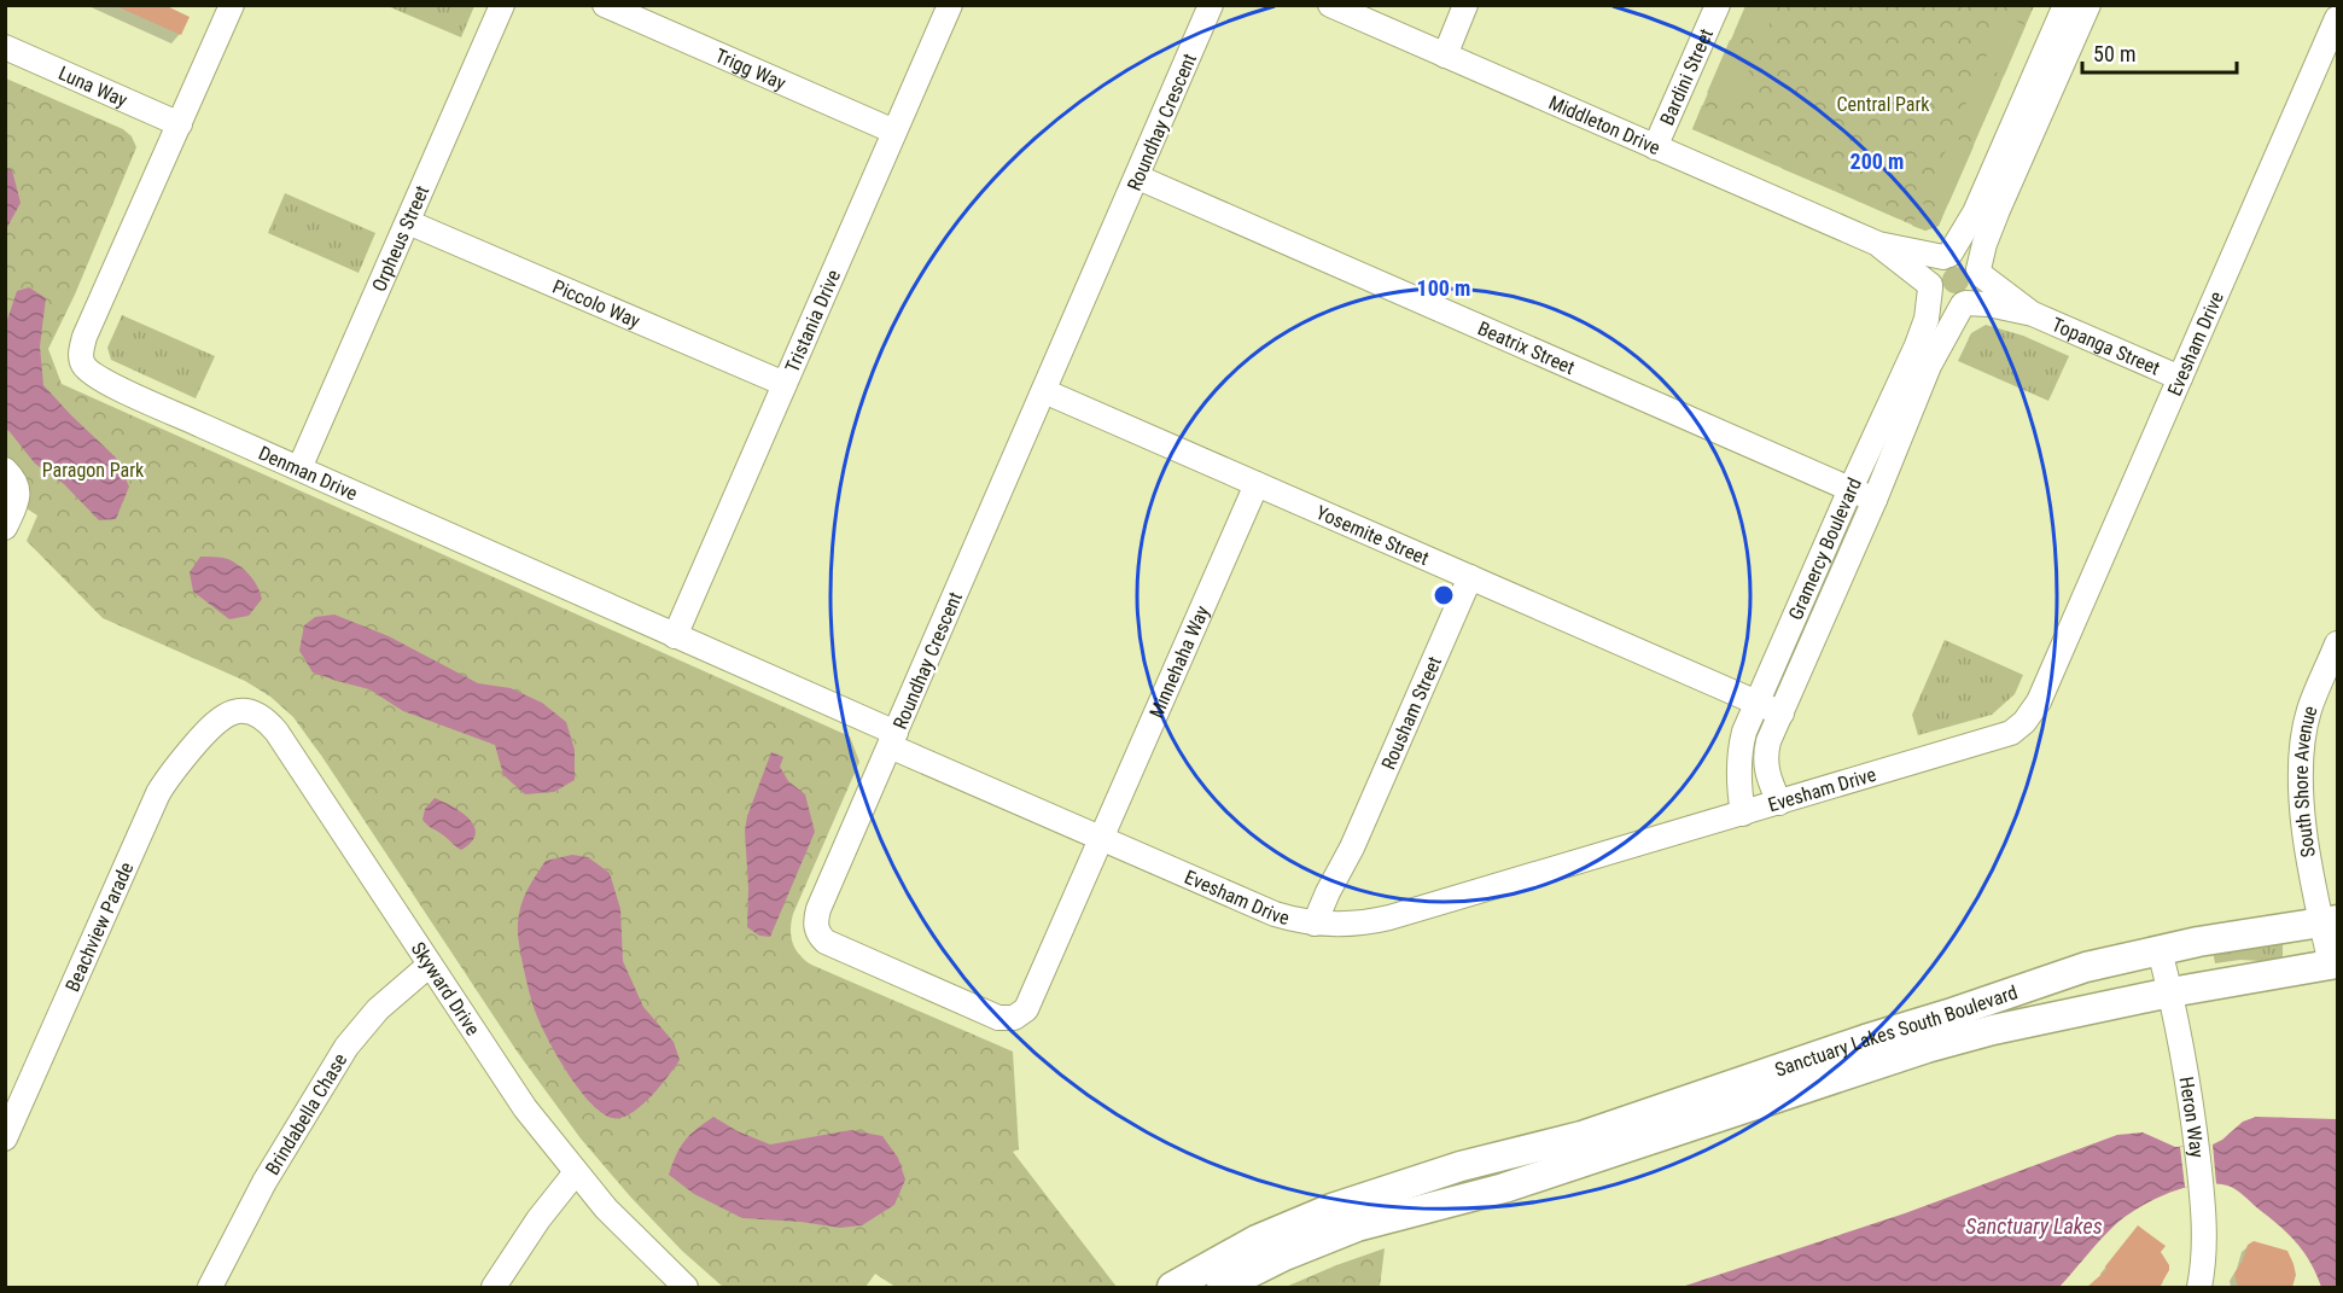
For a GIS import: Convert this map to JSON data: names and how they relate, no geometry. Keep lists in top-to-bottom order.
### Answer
{
  "streets": {
    "street": [
      "Trigg Way",
      "Bardini Street",
      "Luna Way",
      "Roundhay Crescent",
      "Middleton Drive",
      "Orpheus Street",
      "Piccolo Way",
      "Tristania Drive",
      "Evesham Drive",
      "Topanga Street",
      "Beatrix Street",
      "Denman Drive",
      "Yosemite Street",
      "Gramercy Boulevard",
      "Minnehaha Way",
      "Rousham Street",
      "South Shore Avenue",
      "Beachview Parade",
      "Skyward Drive",
      "Sanctuary Lakes South Boulevard",
      "Brindabella Chase",
      "Heron Way"
    ]
  },
  "crossings": [
    ["Trigg Way", "Tristania Drive"],
    ["Bardini Street", "Middleton Drive"],
    ["Luna Way", "Denman Drive"],
    ["Roundhay Crescent", "Evesham Drive"],
    ["Roundhay Crescent", "Beatrix Street"],
    ["Roundhay Crescent", "Denman Drive"],
    ["Roundhay Crescent", "Yosemite Street"],
    ["Roundhay Crescent", "Minnehaha Way"],
    ["Middleton Drive", "Topanga Street"],
    ["Middleton Drive", "Gramercy Boulevard"],
    ["Orpheus Street", "Piccolo Way"],
    ["Orpheus Street", "Denman Drive"],
    ["Piccolo Way", "Tristania Drive"],
    ["Tristania Drive", "Denman Drive"],
    ["Evesham Drive", "Topanga Street"],
    ["Evesham Drive", "Denman Drive"],
    ["Evesham Drive", "Gramercy Boulevard"],
    ["Evesham Drive", "Minnehaha Way"],
    ["Evesham Drive", "Rousham Street"],
    ["Topanga Street", "Gramercy Boulevard"],
    ["Beatrix Street", "Gramercy Boulevard"],
    ["Yosemite Street", "Gramercy Boulevard"],
    ["Yosemite Street", "Minnehaha Way"],
    ["Yosemite Street", "Rousham Street"],
    ["South Shore Avenue", "Sanctuary Lakes South Boulevard"],
    ["Beachview Parade", "Skyward Drive"],
    ["Skyward Drive", "Brindabella Chase"],
    ["Sanctuary Lakes South Boulevard", "Heron Way"]
  ],
  "water": ["Sanctuary Lakes"],
  "parks": ["Central Park", "Paragon Park"],
  "scale_bar": "50 m",
  "rings": ["200 m", "100 m"]
}
